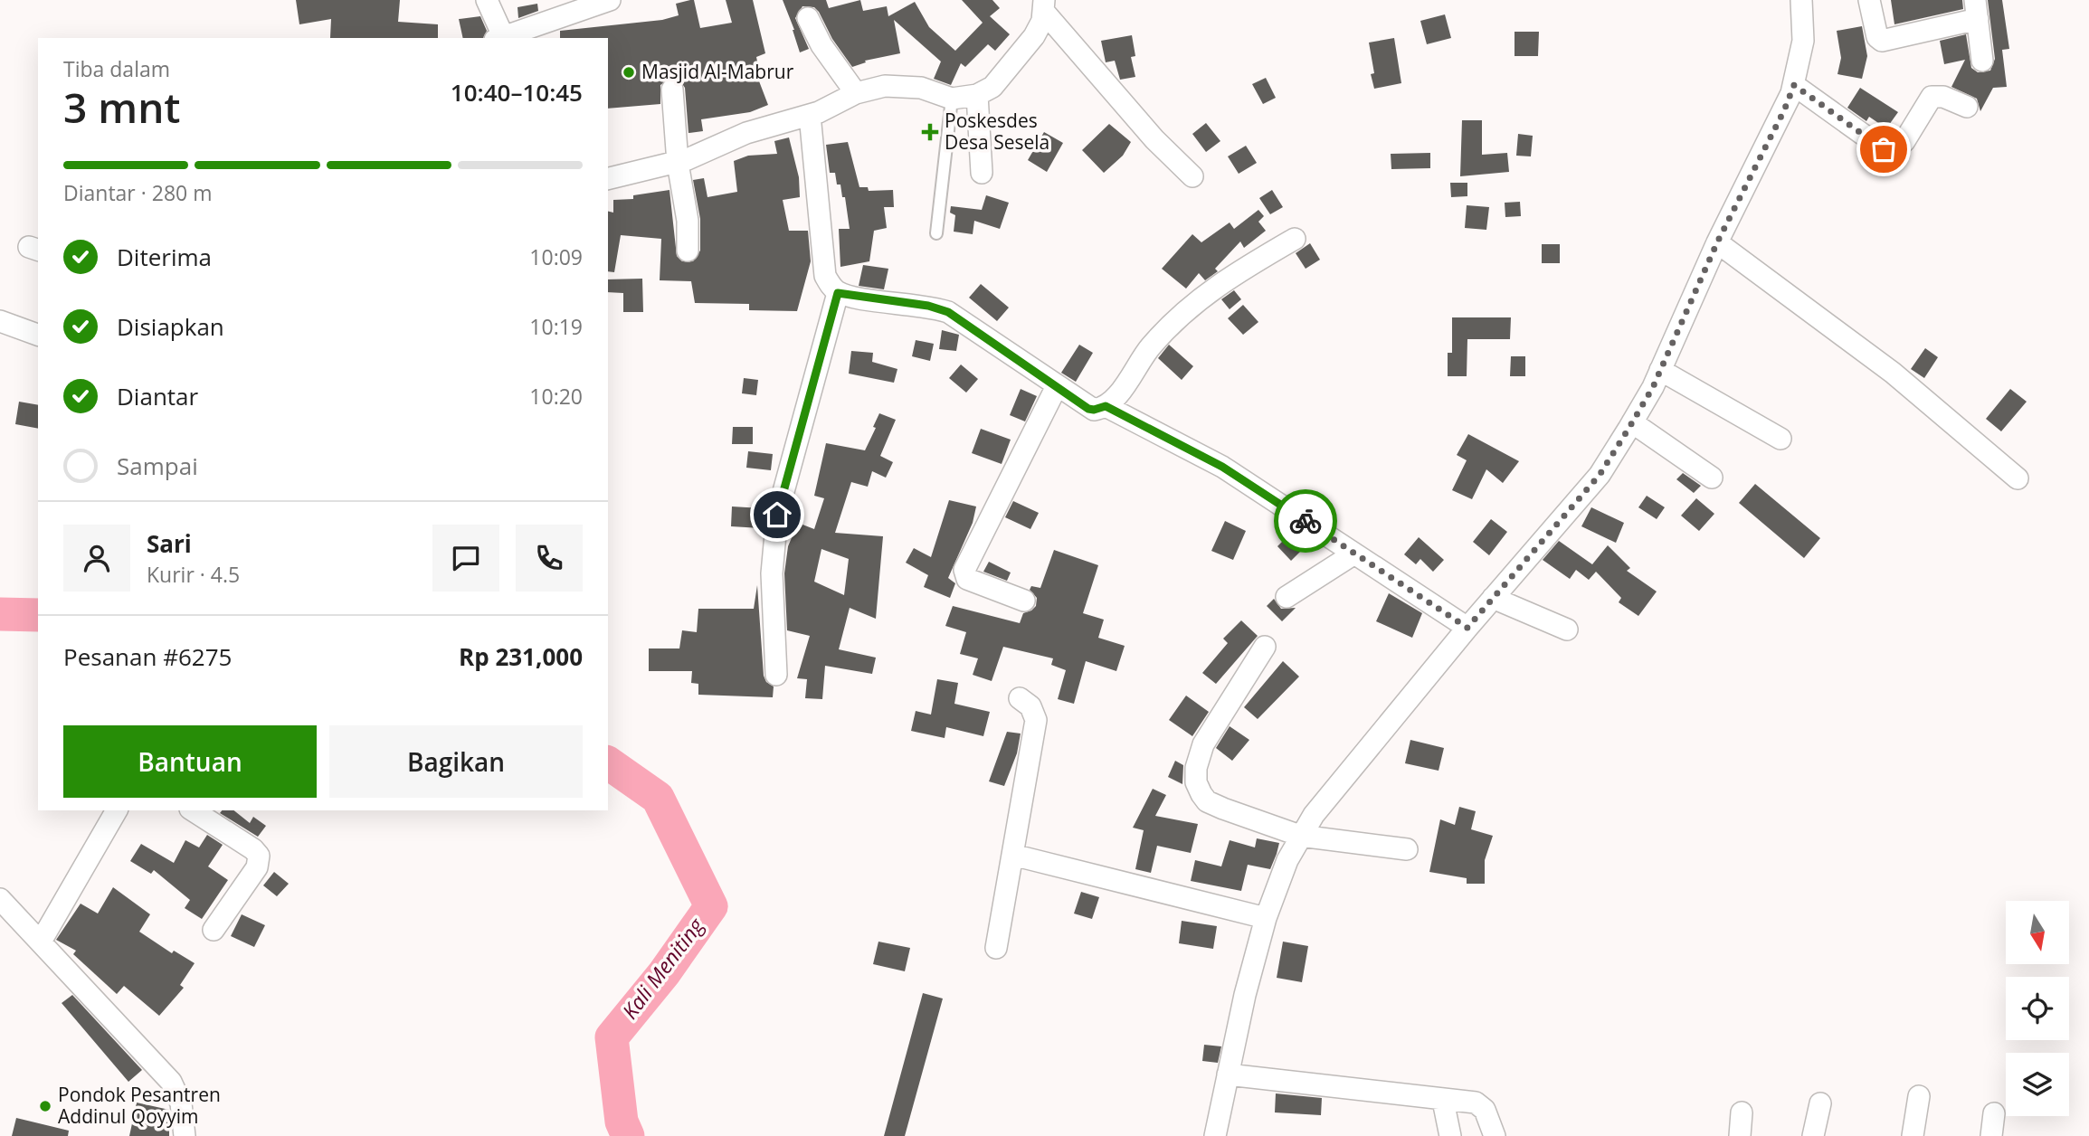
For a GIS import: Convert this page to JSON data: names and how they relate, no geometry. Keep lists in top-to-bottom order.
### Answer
{
  "water": ["Kali Meniting"],
  "places": {
    "other": ["Masjid Al-Mabrur", "Pondok Pesantren Addinul Qoyyim"],
    "health": ["Poskesdes Desa Sesela"]
  },
  "north": "bottom",
  "page": {
    "heading": ["3 mnt", "Tiba dalam", "10:40–10:45"],
    "panel": [
      "Sari",
      "Kurir · 4.5",
      "Pesanan #6275",
      "Rp 231,000"
    ],
    "bar": "Diantar · 280 m",
    "list": [
      ["Diterima", "10:09"],
      ["Disiapkan", "10:19"],
      ["Diantar", "10:20"],
      "Sampai"
    ],
    "buttons": ["Bantuan", "Bagikan"]
  }
}
